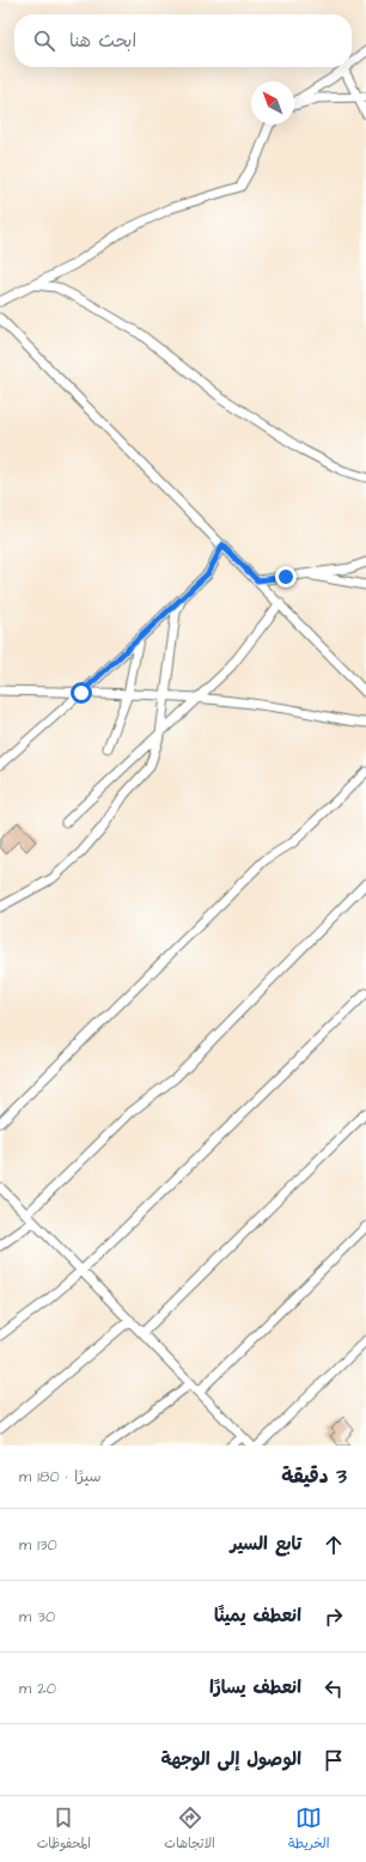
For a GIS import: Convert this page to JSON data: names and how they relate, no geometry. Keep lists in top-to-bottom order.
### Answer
{
  "north": "top left",
  "page": {
    "search": "ابحث هنا",
    "heading": ["3 دقيقة", "سيرًا · 180 m"],
    "list": [
      ["تابع السير", "130 m"],
      ["انعطف يمينًا", "30 m"],
      ["انعطف يسارًا", "20 m"],
      "الوصول إلى الوجهة"
    ],
    "nav": ["الخريطة", "الاتجاهات", "المحفوظات"]
  }
}
